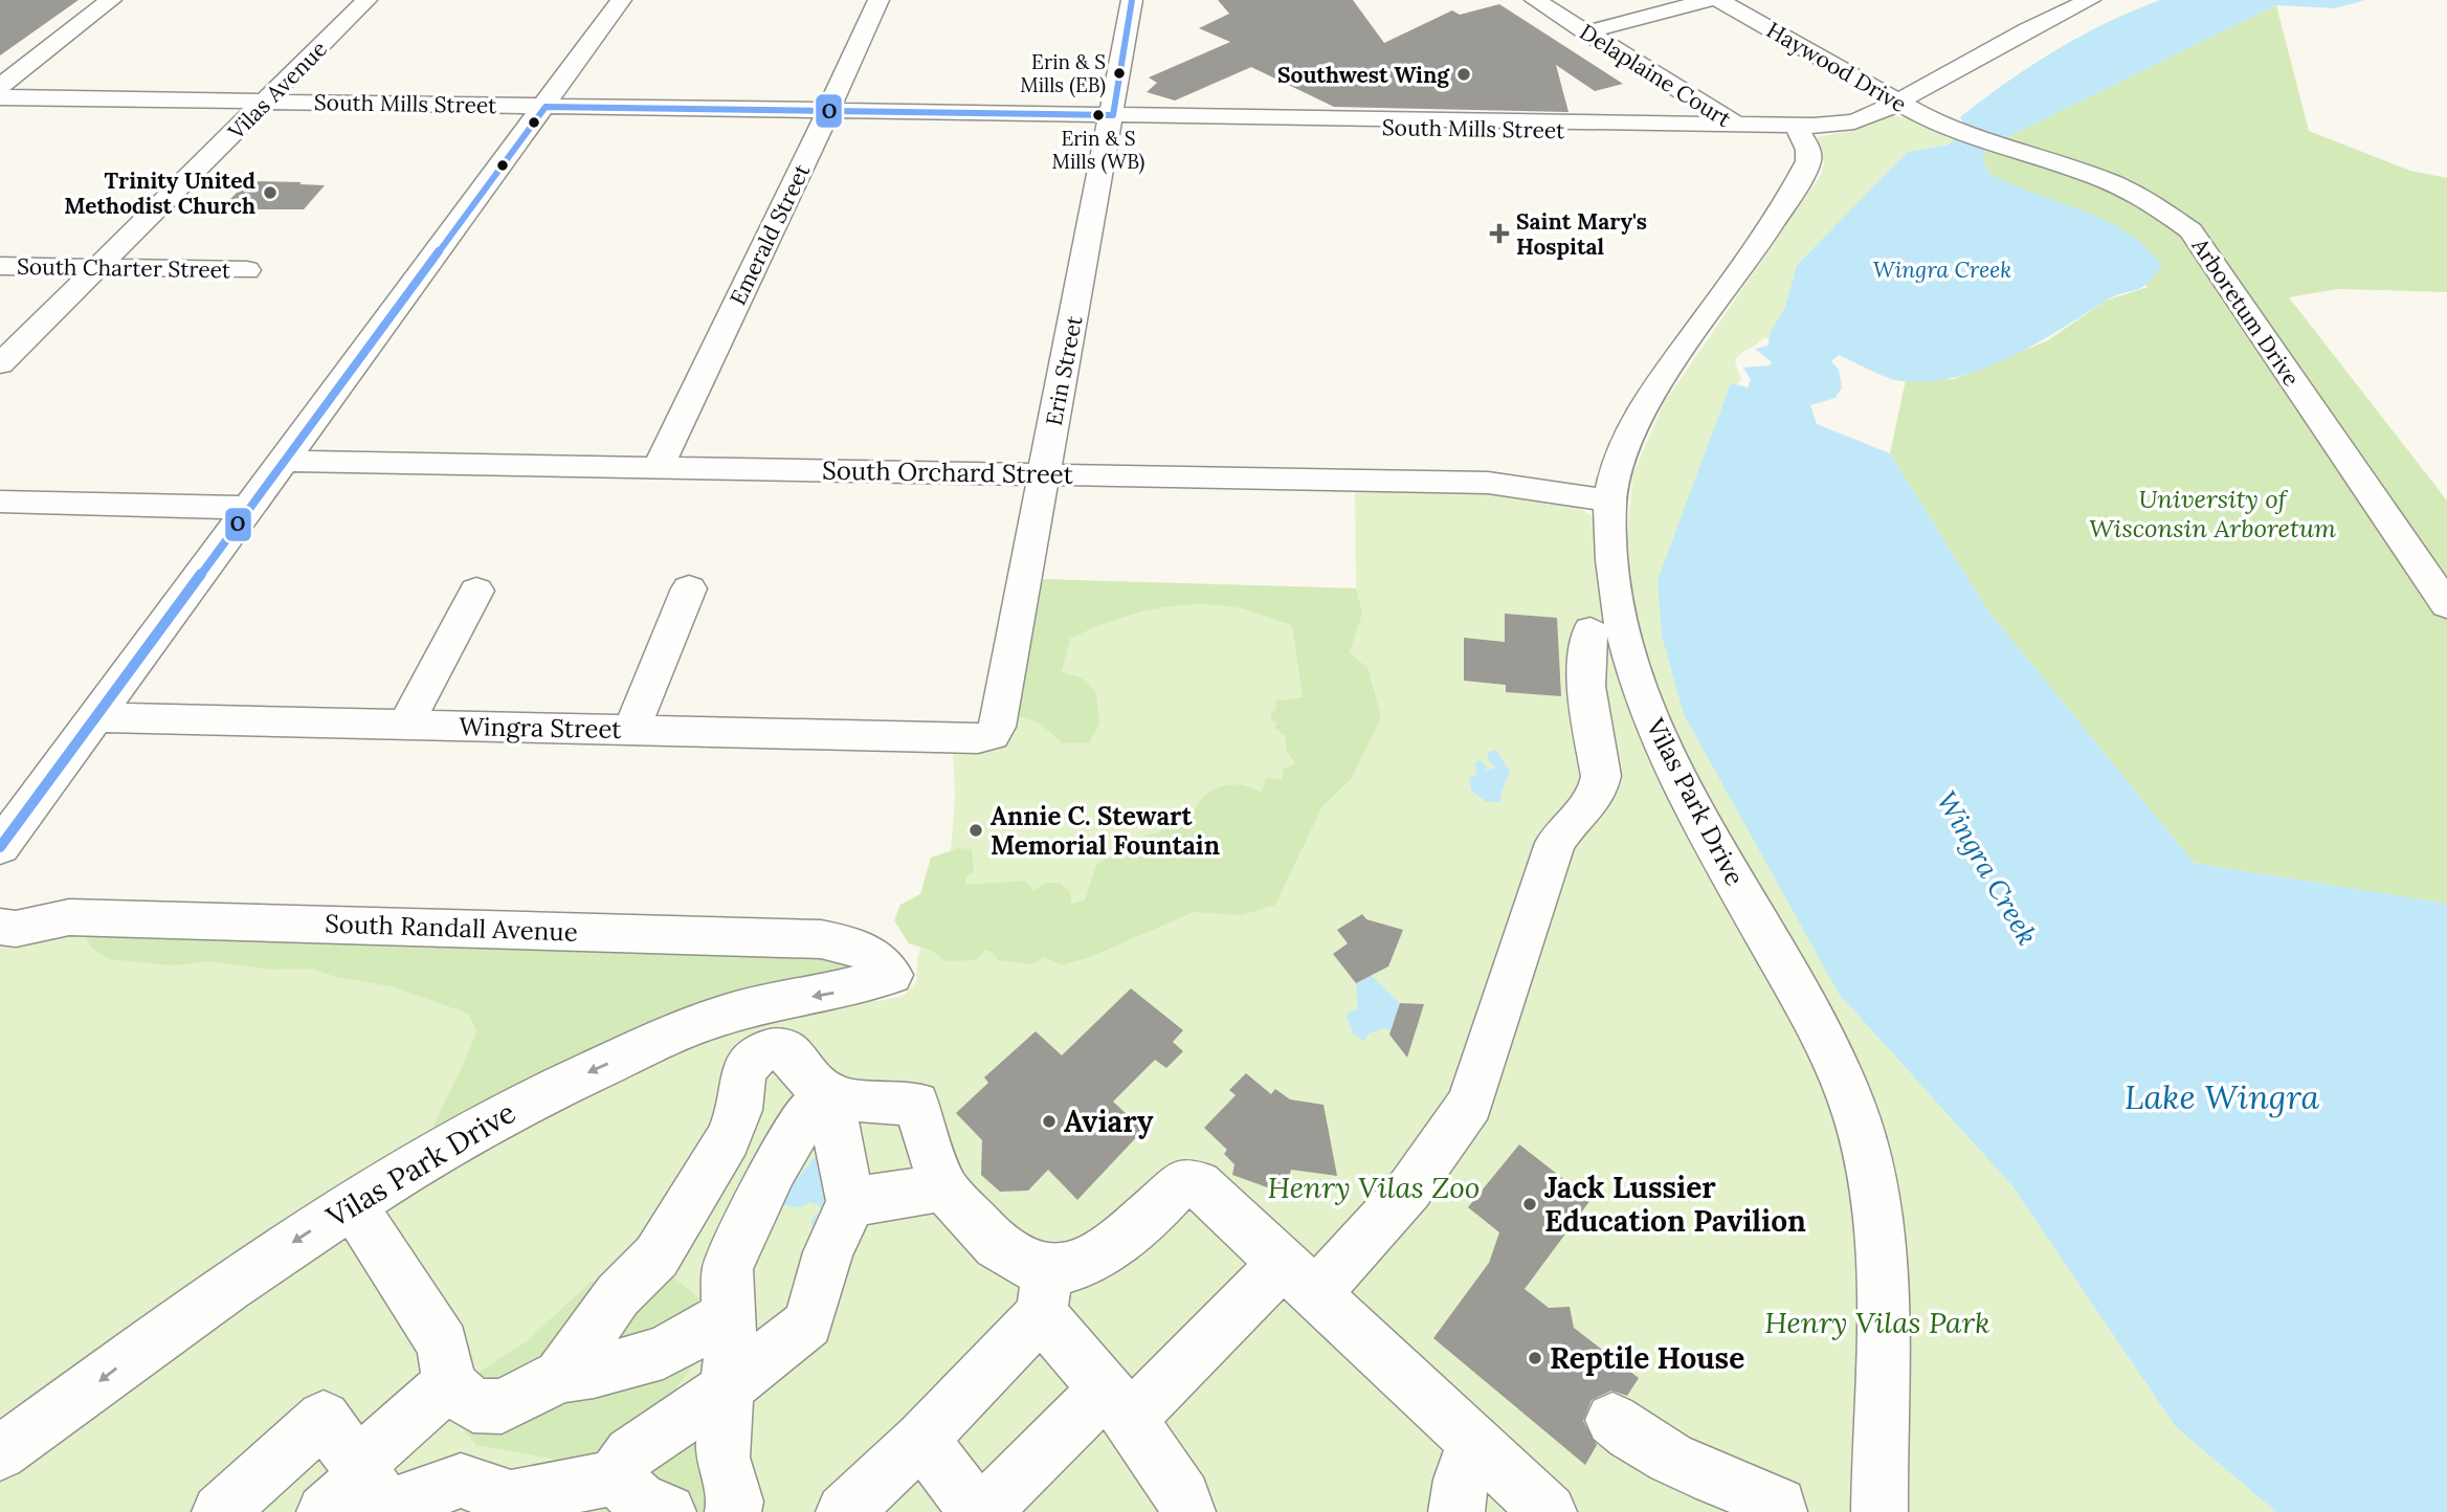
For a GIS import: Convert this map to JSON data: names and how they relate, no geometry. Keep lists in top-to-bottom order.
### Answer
{
  "streets": {
    "street": [
      "Haywood Drive",
      "Delaplaine Court",
      "Vilas Avenue",
      "South Mills Street",
      "Emerald Street",
      "South Charter Street",
      "Arboretum Drive",
      "Erin Street",
      "South Orchard Street",
      "Wingra Street",
      "Vilas Park Drive",
      "South Randall Avenue"
    ]
  },
  "crossings": [
    ["Haywood Drive", "South Mills Street"],
    ["Haywood Drive", "Arboretum Drive"],
    ["Delaplaine Court", "South Mills Street"],
    ["Vilas Avenue", "South Mills Street"],
    ["Vilas Avenue", "South Charter Street"],
    ["South Mills Street", "Emerald Street"],
    ["South Mills Street", "Arboretum Drive"],
    ["South Mills Street", "Erin Street"],
    ["South Mills Street", "Vilas Park Drive"],
    ["Emerald Street", "South Orchard Street"],
    ["Erin Street", "South Orchard Street"],
    ["Erin Street", "Wingra Street"],
    ["South Orchard Street", "Vilas Park Drive"],
    ["Vilas Park Drive", "South Randall Avenue"]
  ],
  "water": ["Wingra Creek", "Lake Wingra"],
  "parks": ["University of Wisconsin Arboretum", "Henry Vilas Zoo", "Henry Vilas Park"],
  "places": {
    "other": [
      "Erin & S Mills (EB)",
      "Southwest Wing",
      "Erin & S Mills (WB)",
      "Trinity United Methodist Church",
      "Annie C. Stewart Memorial Fountain",
      "Aviary",
      "Jack Lussier Education Pavilion",
      "Reptile House"
    ],
    "health": ["Saint Mary's Hospital"]
  },
  "lines": ["transit line O"]
}
